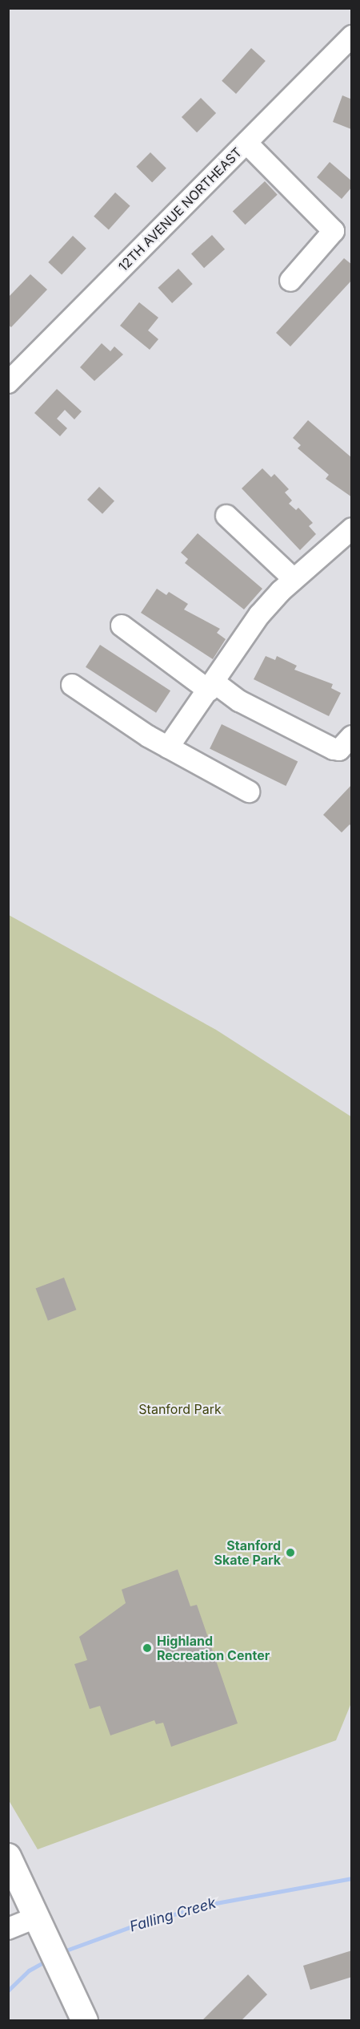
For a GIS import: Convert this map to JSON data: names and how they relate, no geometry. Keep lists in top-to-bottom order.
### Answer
{
  "streets": {
    "street": ["12TH AVENUE NORTHEAST"]
  },
  "water": ["Falling Creek"],
  "parks": ["Stanford Park"],
  "places": ["Stanford Skate Park", "Highland Recreation Center"]
}
